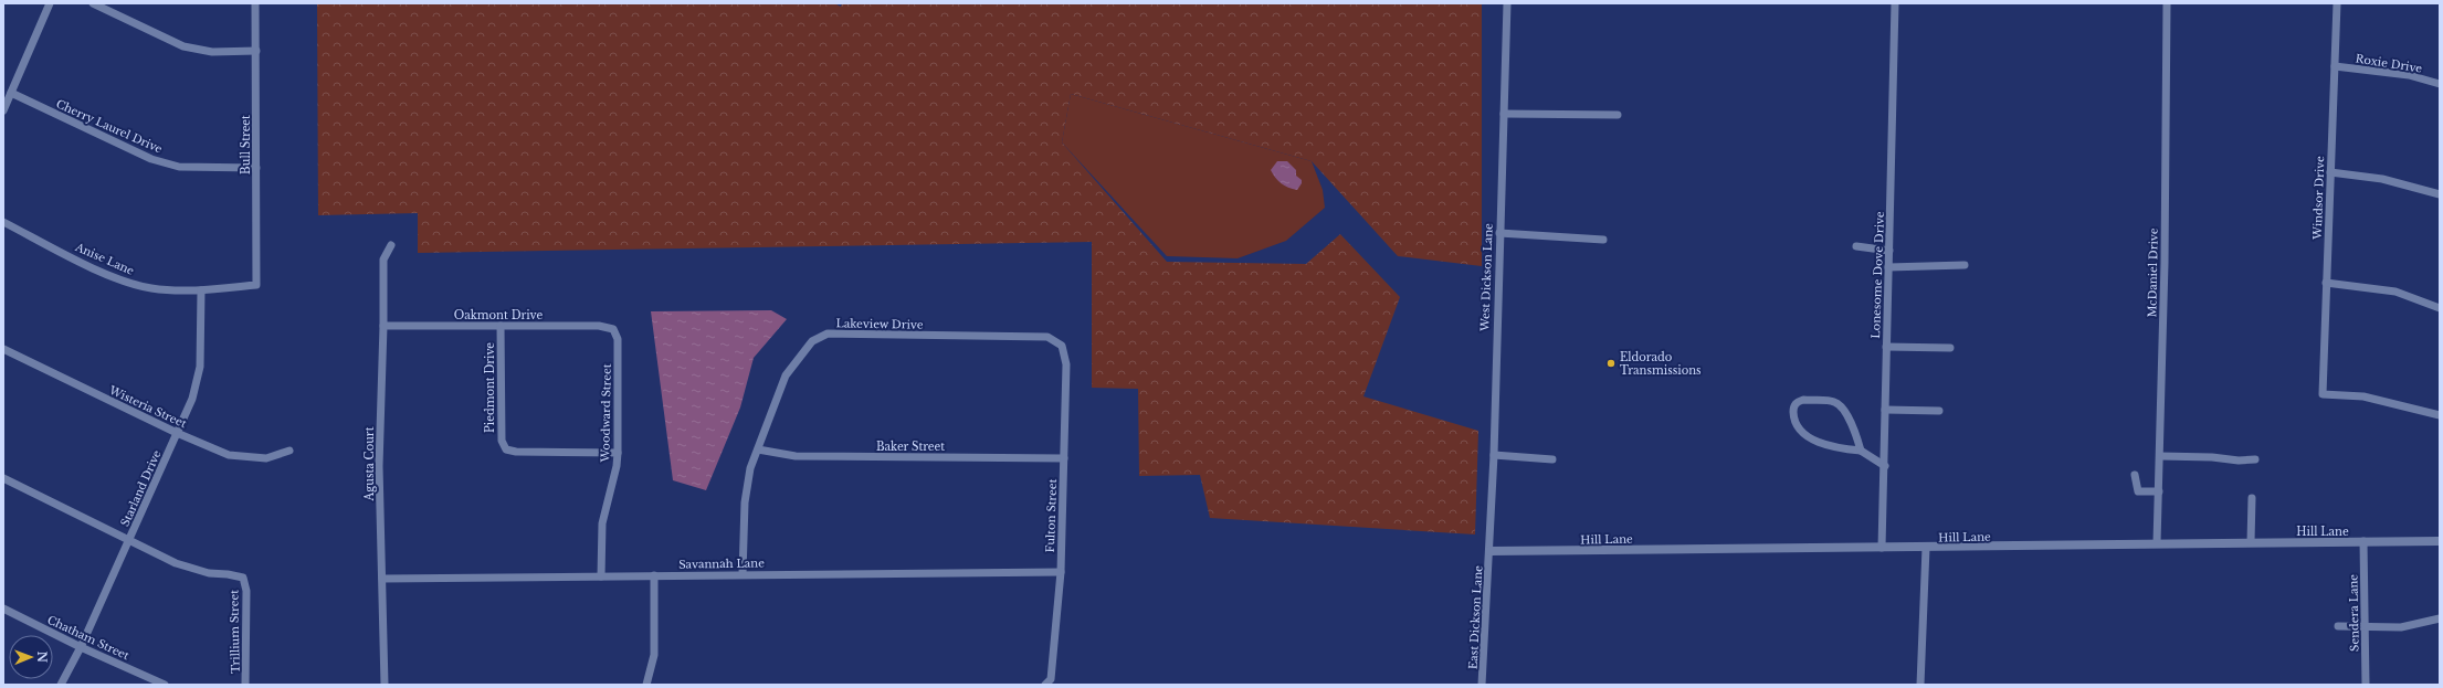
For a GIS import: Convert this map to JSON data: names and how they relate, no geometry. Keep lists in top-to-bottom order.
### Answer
{
  "streets": {
    "street": [
      "Roxie Drive",
      "Cherry Laurel Drive",
      "Bull Street",
      "Windsor Drive",
      "Anise Lane",
      "McDaniel Drive",
      "Lonesome Dove Drive",
      "West Dickson Lane",
      "Oakmont Drive",
      "Lakeview Drive",
      "Piedmont Drive",
      "Wisteria Street",
      "Woodward Street",
      "Baker Street",
      "Agusta Court",
      "Starland Drive",
      "Fulton Street",
      "Hill Lane",
      "Savannah Lane",
      "Sendera Lane",
      "East Dickson Lane",
      "Trillium Street",
      "Chatham Street"
    ]
  },
  "crossings": [
    ["Roxie Drive", "Windsor Drive"],
    ["Cherry Laurel Drive", "Bull Street"],
    ["Bull Street", "Anise Lane"],
    ["Anise Lane", "Starland Drive"],
    ["McDaniel Drive", "Hill Lane"],
    ["Lonesome Dove Drive", "Hill Lane"],
    ["West Dickson Lane", "Hill Lane"],
    ["West Dickson Lane", "East Dickson Lane"],
    ["Oakmont Drive", "Piedmont Drive"],
    ["Oakmont Drive", "Woodward Street"],
    ["Oakmont Drive", "Agusta Court"],
    ["Lakeview Drive", "Baker Street"],
    ["Lakeview Drive", "Fulton Street"],
    ["Lakeview Drive", "Savannah Lane"],
    ["Piedmont Drive", "Woodward Street"],
    ["Wisteria Street", "Starland Drive"],
    ["Woodward Street", "Savannah Lane"],
    ["Baker Street", "Fulton Street"],
    ["Agusta Court", "Savannah Lane"],
    ["Starland Drive", "Trillium Street"],
    ["Starland Drive", "Chatham Street"],
    ["Fulton Street", "Savannah Lane"],
    ["Hill Lane", "Sendera Lane"],
    ["Hill Lane", "East Dickson Lane"]
  ],
  "places": ["Eldorado Transmissions"],
  "north": "right"
}
